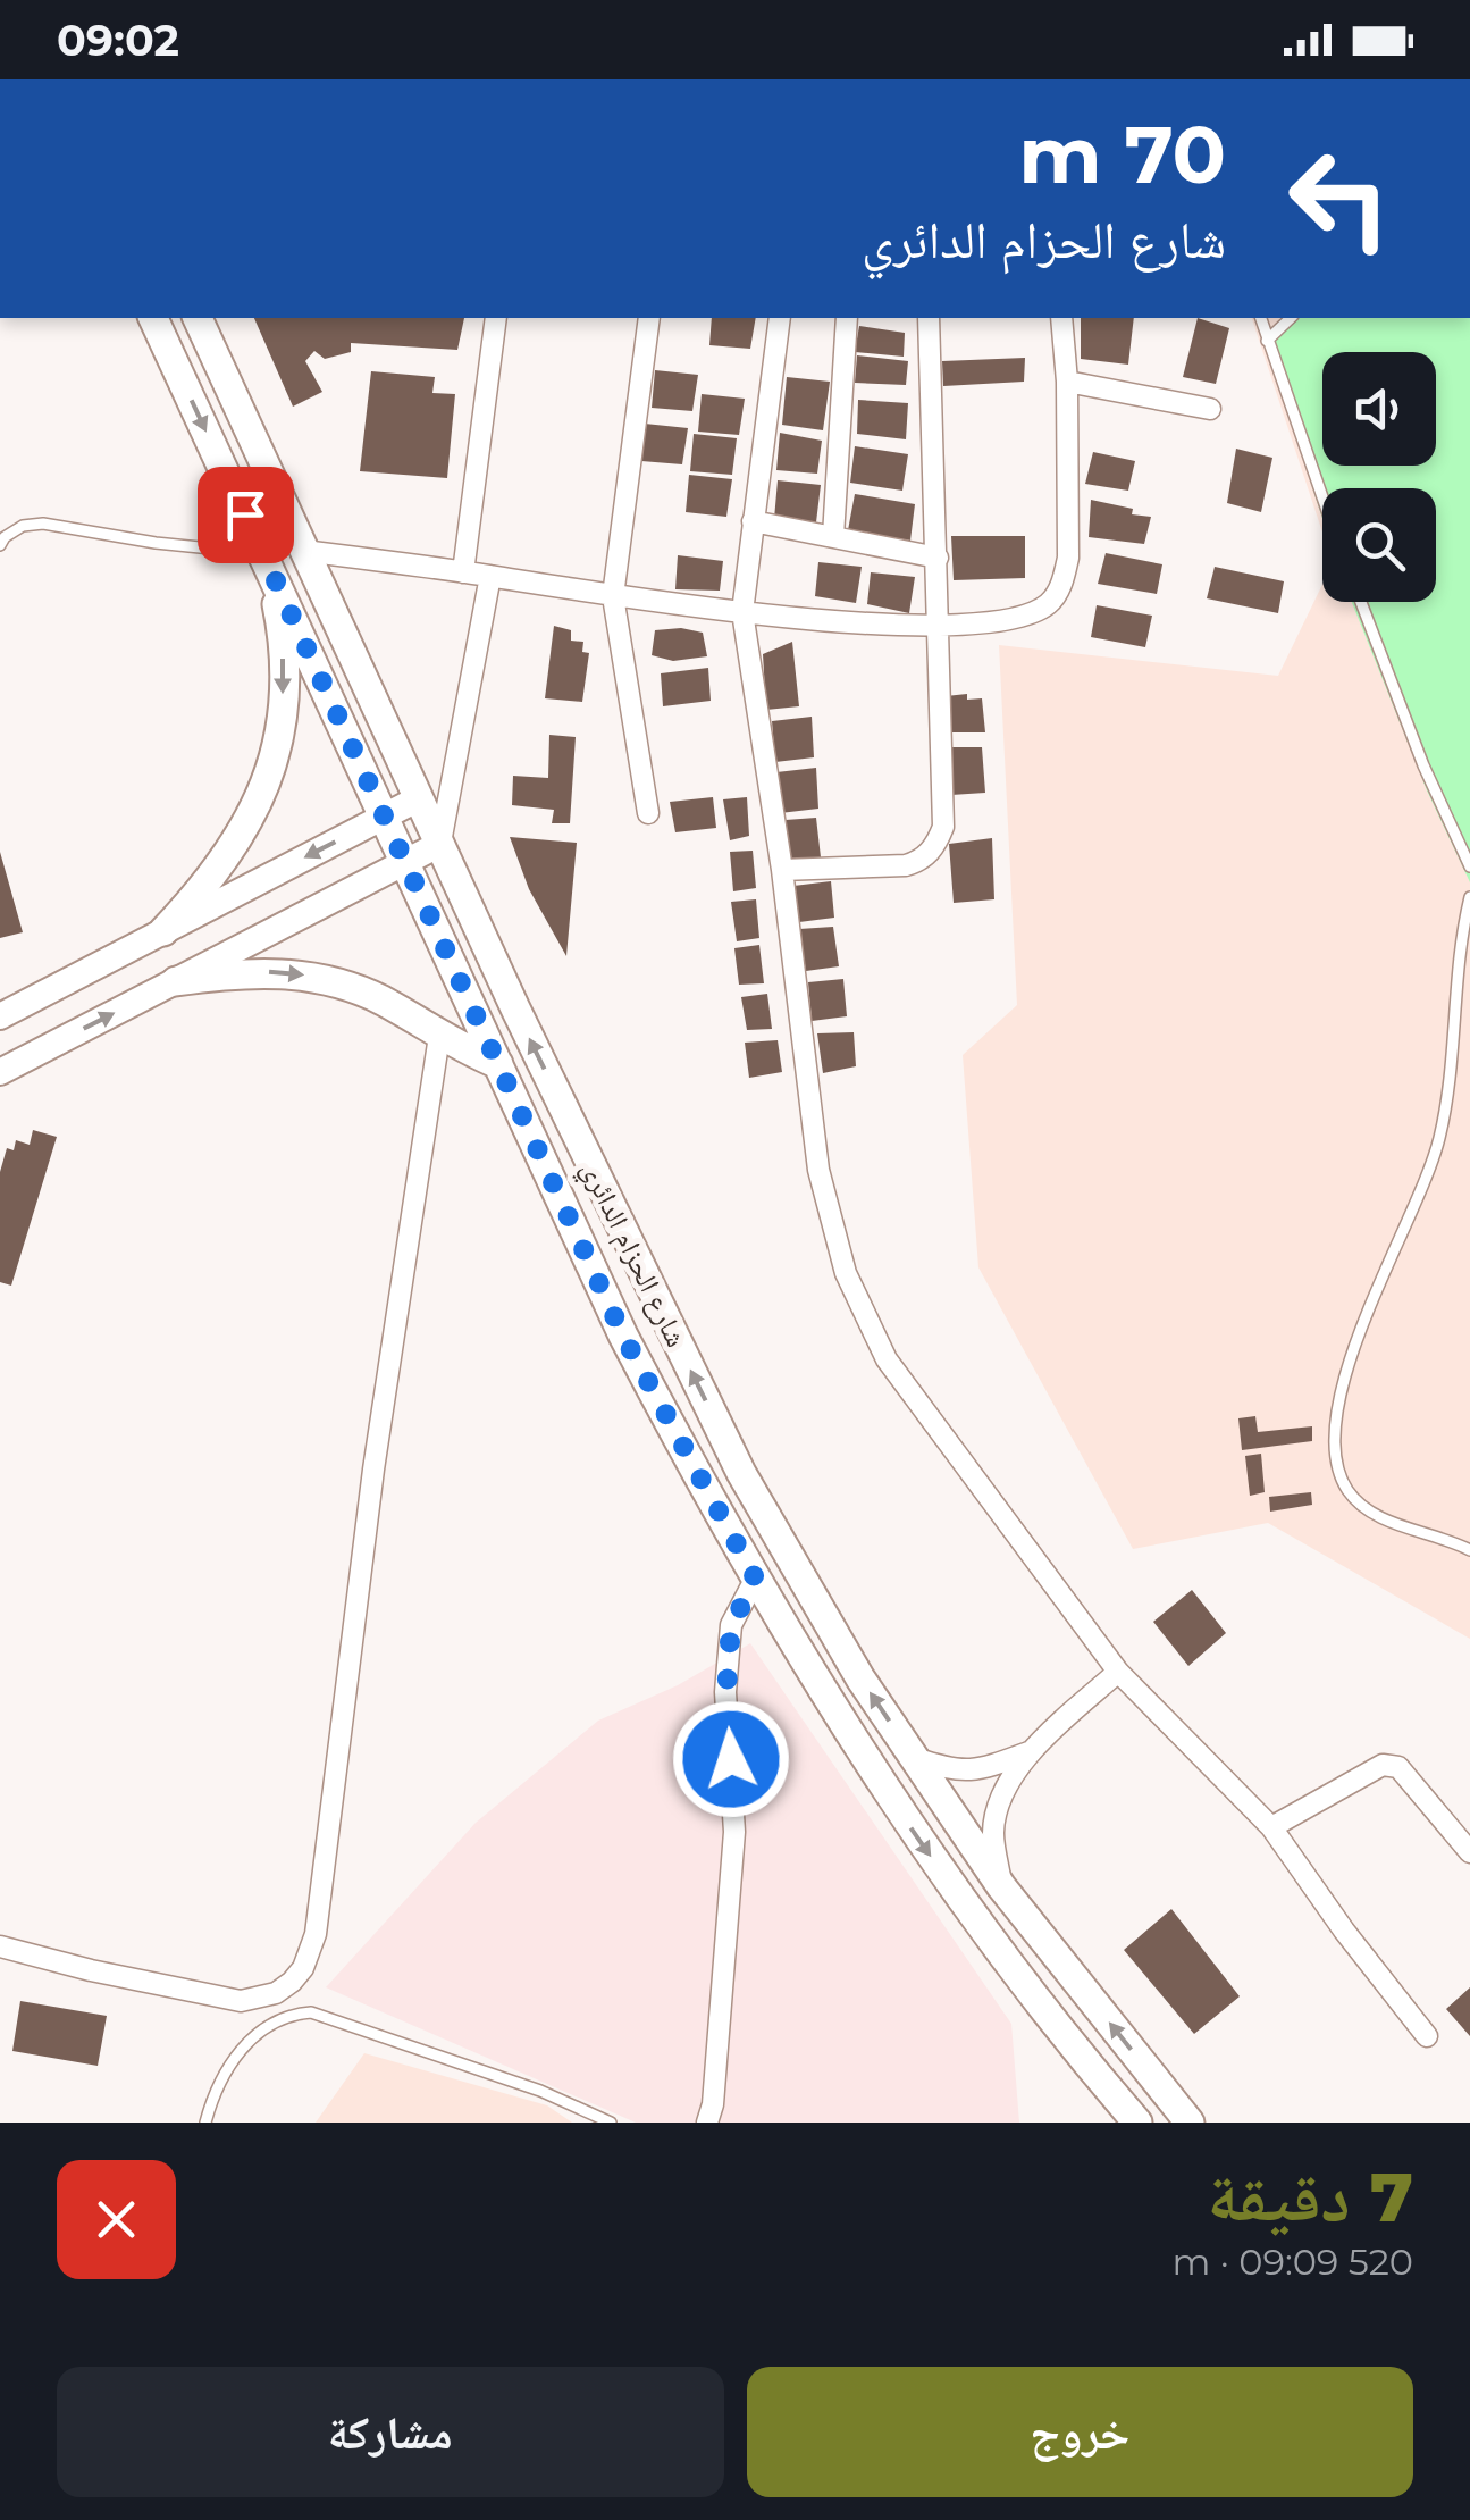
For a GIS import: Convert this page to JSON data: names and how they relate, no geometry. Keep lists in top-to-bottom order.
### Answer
{
  "streets": {
    "main road": ["شارع الحزام الدائري"]
  },
  "page": {
    "status": "09:02",
    "turn": ["70 m", "شارع الحزام الدائري"],
    "heading": ["7 دقيقة", "520 m · 09:09"],
    "buttons": ["خروج", "مشاركة"]
  }
}
